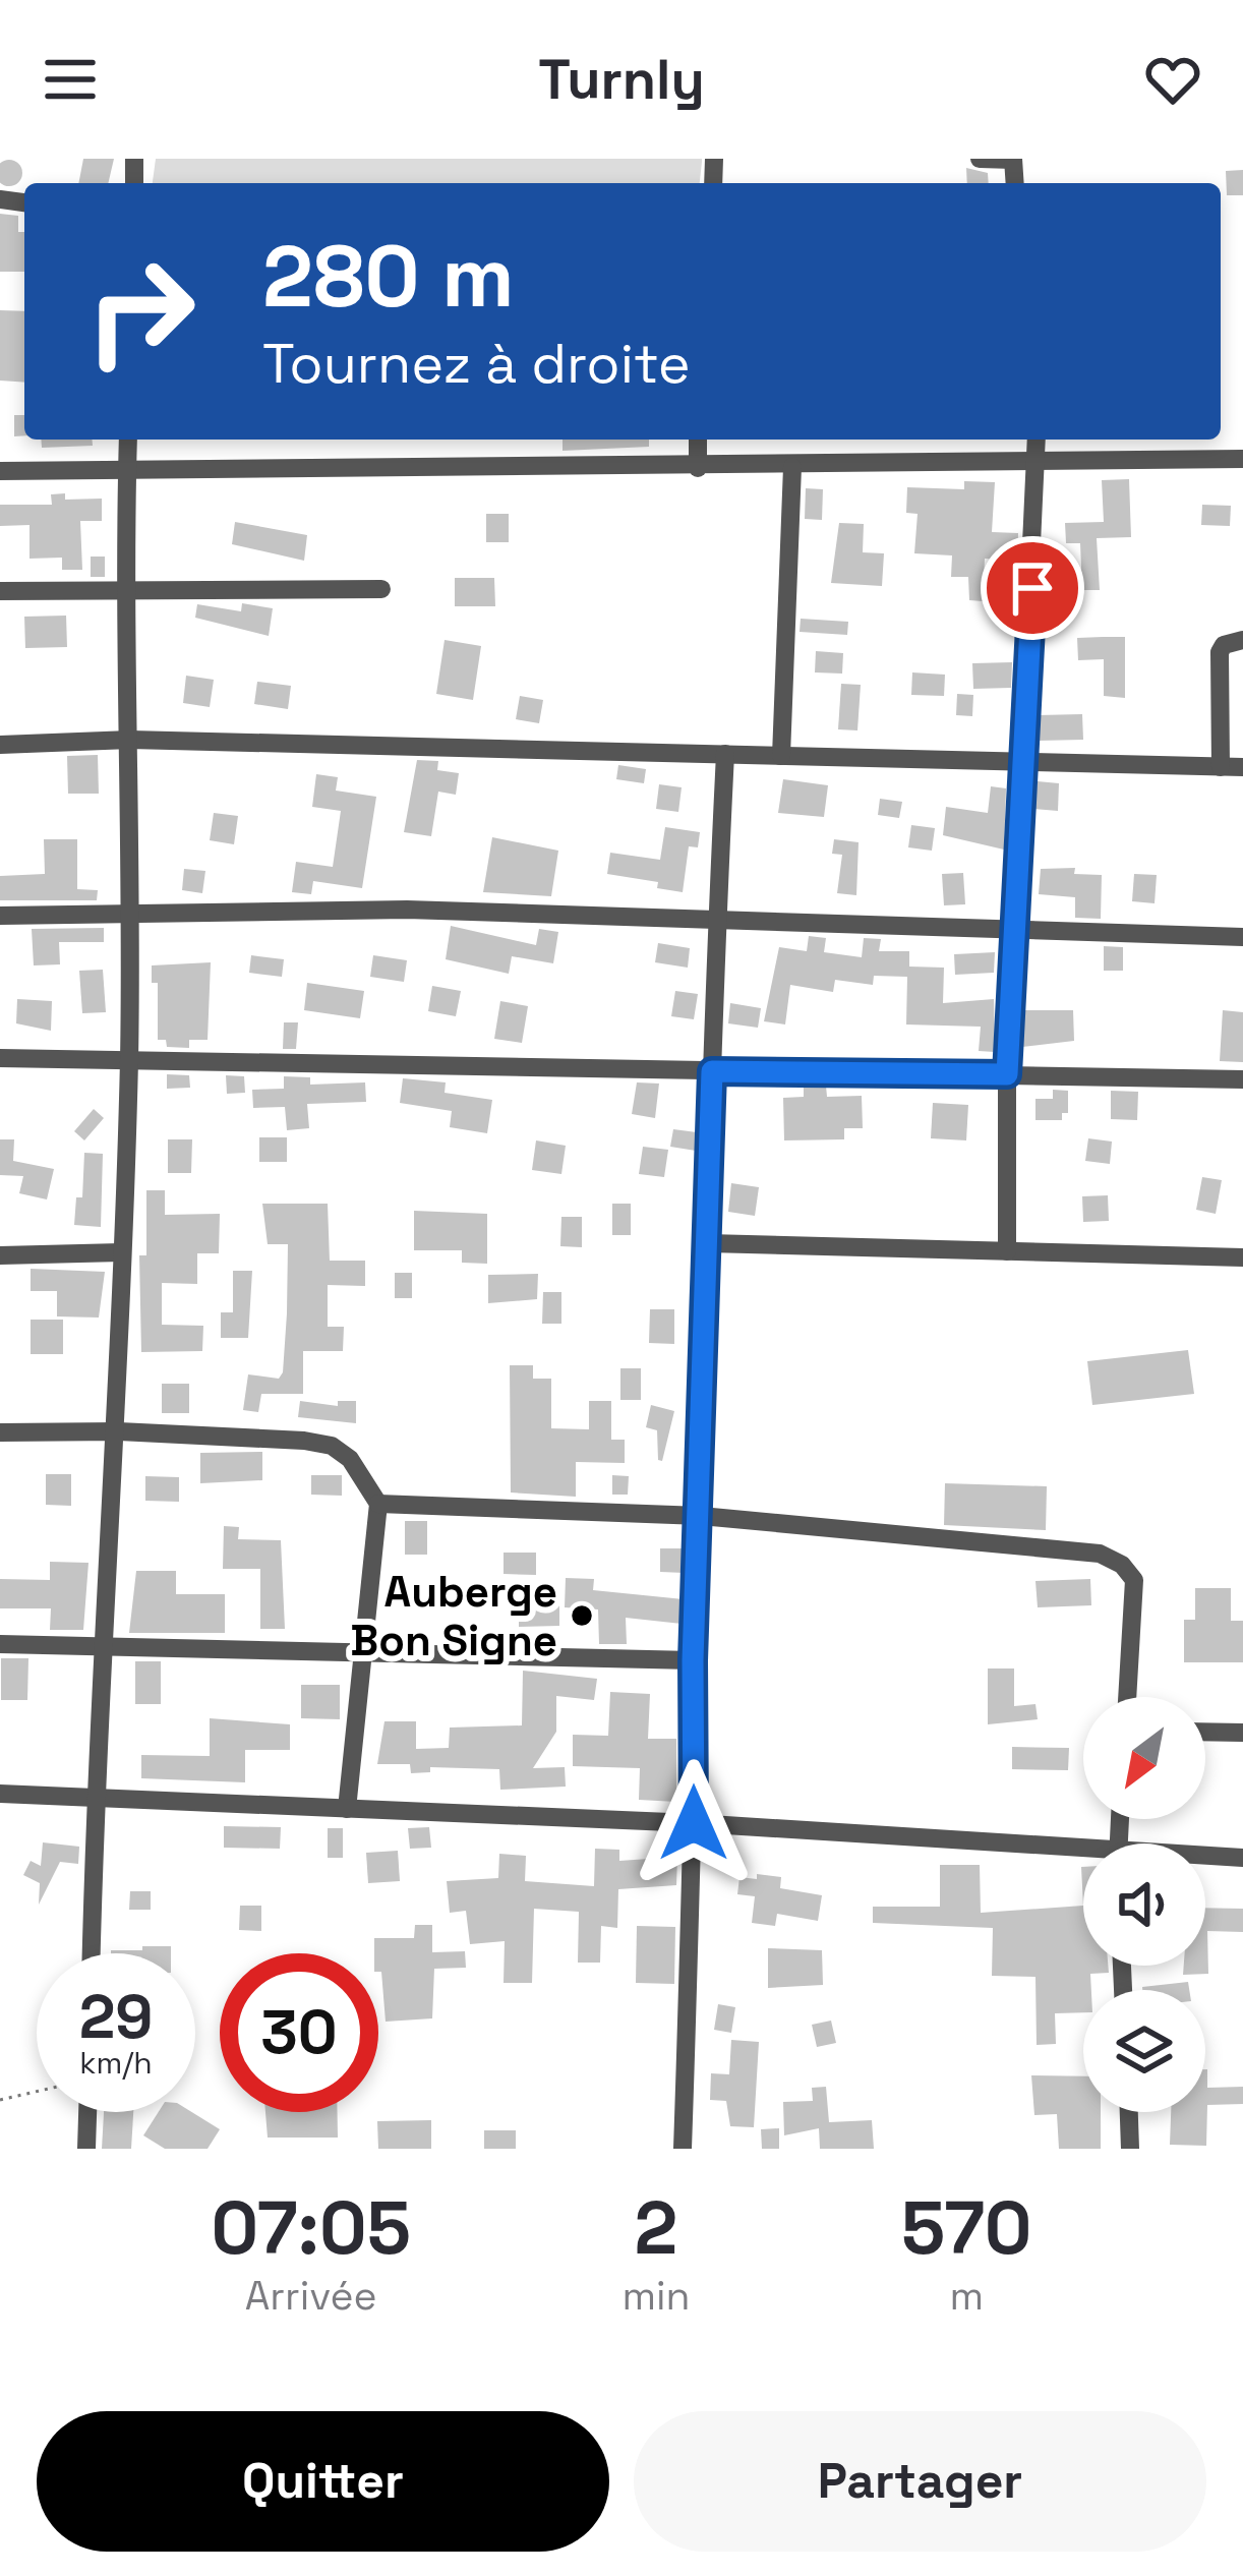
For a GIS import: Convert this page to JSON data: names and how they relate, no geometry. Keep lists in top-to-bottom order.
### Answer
{
  "places": ["Auberge Bon Signe"],
  "north": "bottom left",
  "page": {
    "header": "Turnly",
    "turn": ["280 m", "Tournez à droite"],
    "speed": "29 km/h",
    "limit": "30",
    "eta": [
      "07:05",
      "Arrivée",
      "2",
      "min",
      "570",
      "m"
    ],
    "buttons": ["Quitter", "Partager"]
  }
}
